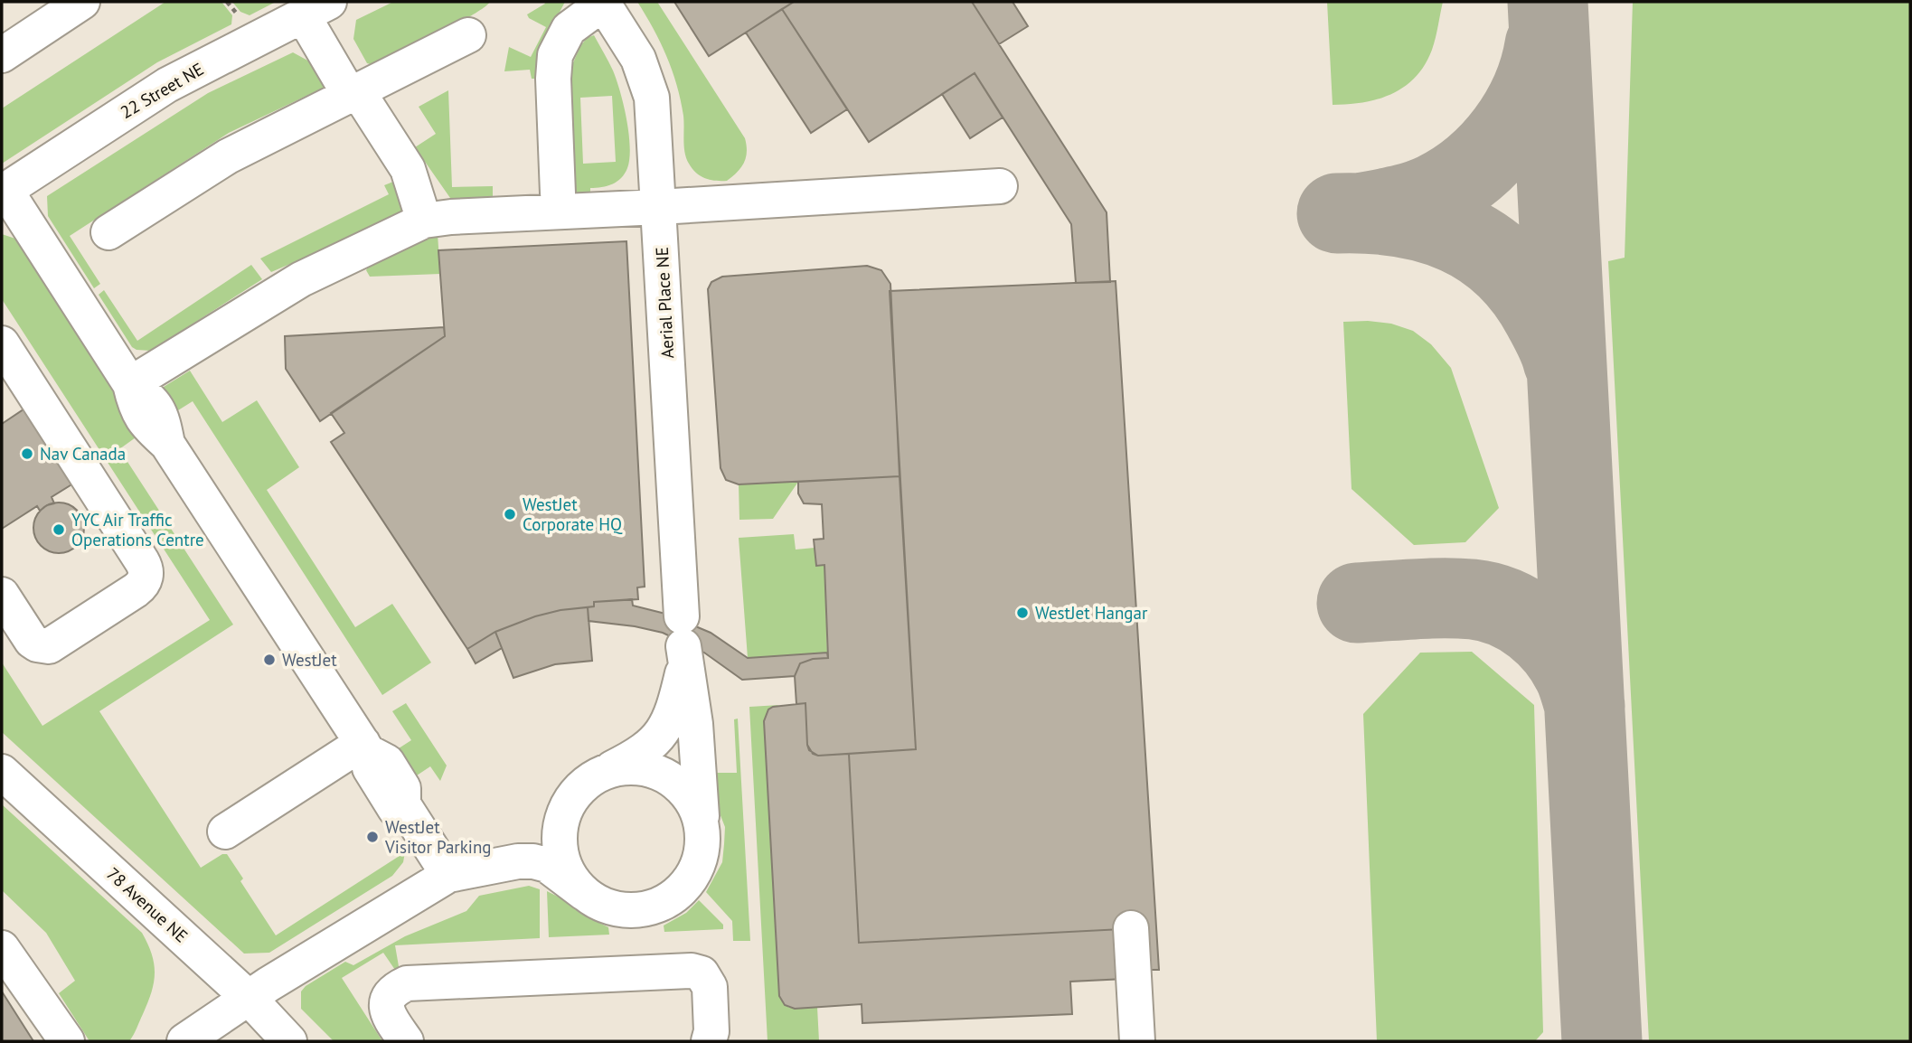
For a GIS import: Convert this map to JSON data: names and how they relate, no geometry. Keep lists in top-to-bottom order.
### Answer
{
  "streets": {
    "street": ["22 Street NE", "Aerial Place NE", "78 Avenue NE"]
  },
  "places": [
    "Nav Canada",
    "WestJet Corporate HQ",
    "YYC Air Traffic Operations Centre",
    "WestJet Hangar",
    "WestJet",
    "WestJet Visitor Parking"
  ]
}
